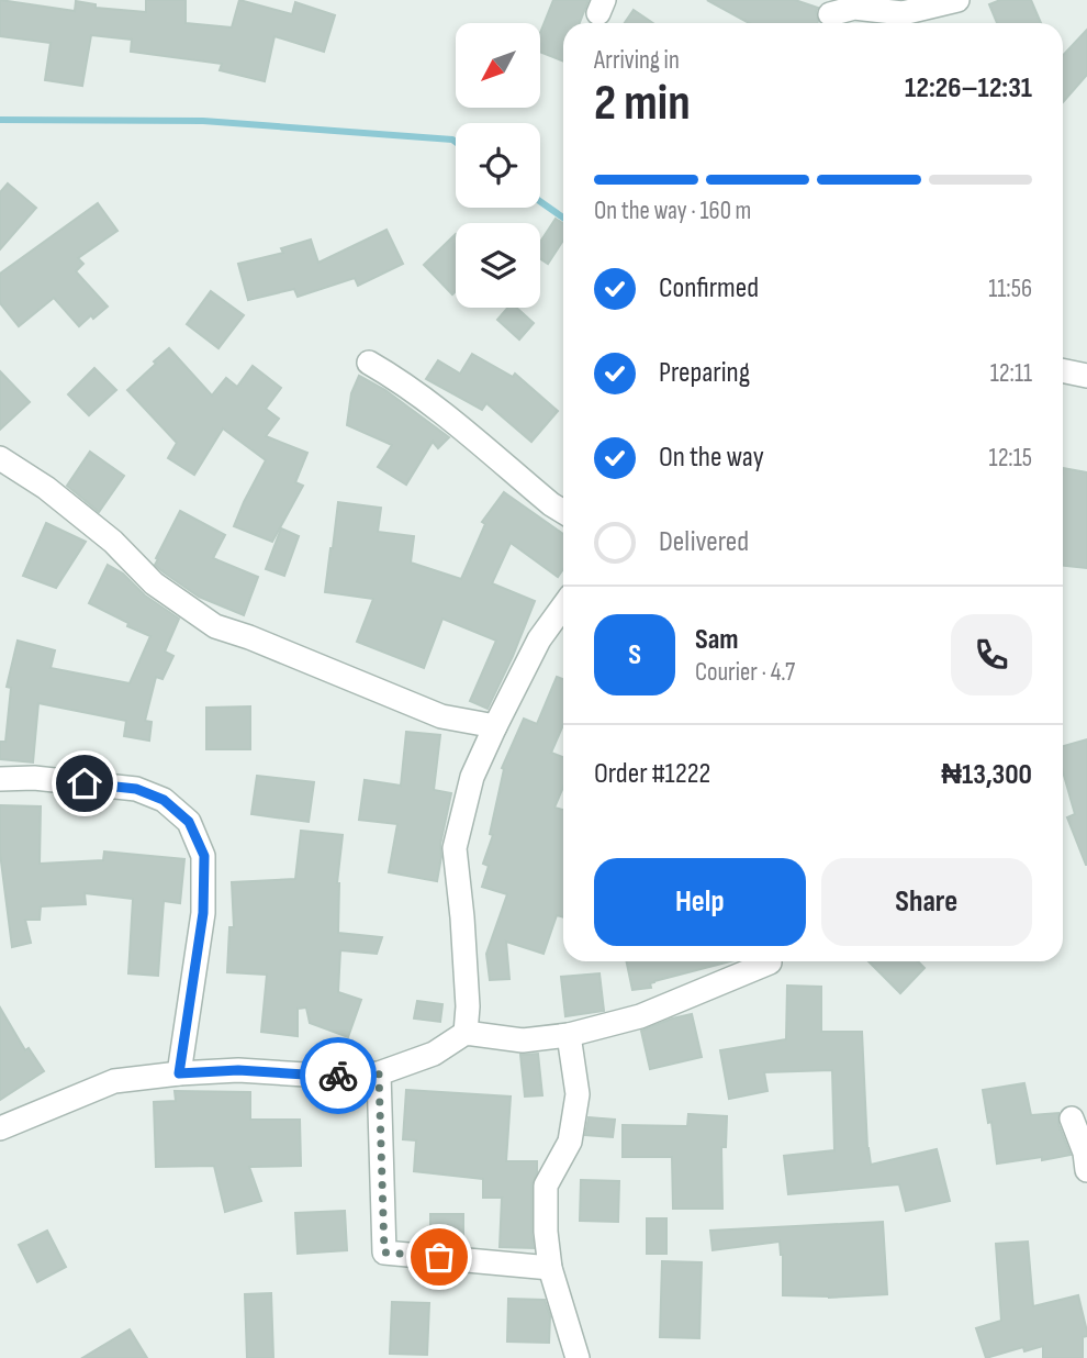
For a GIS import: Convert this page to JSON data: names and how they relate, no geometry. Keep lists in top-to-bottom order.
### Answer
{
  "north": "bottom left",
  "page": {
    "heading": ["2 min", "Arriving in", "12:26–12:31"],
    "panel": [
      "Sam",
      "Courier · 4.7",
      "Order #1222",
      "₦13,300"
    ],
    "bar": "On the way · 160 m",
    "list": [
      ["Confirmed", "11:56"],
      ["Preparing", "12:11"],
      ["On the way", "12:15"],
      "Delivered"
    ],
    "round": "S",
    "buttons": ["Help", "Share"]
  }
}
